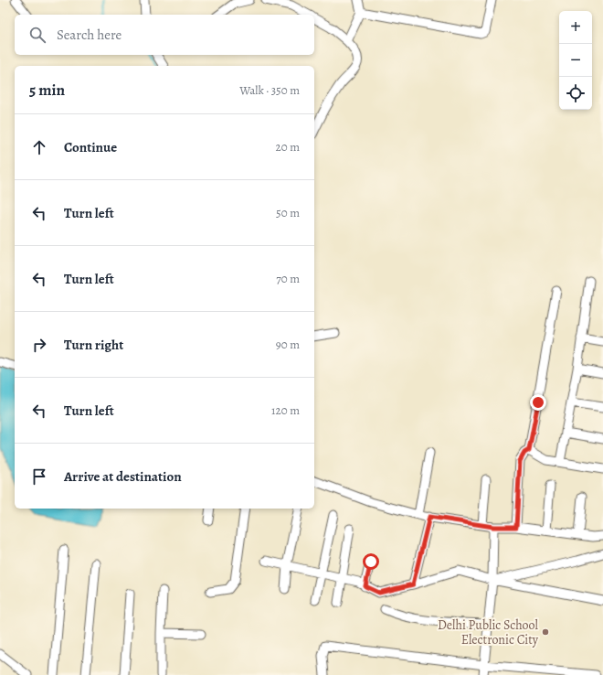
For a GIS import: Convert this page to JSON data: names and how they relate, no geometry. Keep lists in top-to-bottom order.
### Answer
{
  "places": ["Delhi Public School Electronic City"],
  "page": {
    "map_buttons": ["+", "−"],
    "search": "Search here",
    "heading": ["5 min", "Walk · 350 m"],
    "list": [
      ["Continue", "20 m"],
      ["Turn left", "50 m"],
      ["Turn left", "70 m"],
      ["Turn right", "90 m"],
      ["Turn left", "120 m"],
      "Arrive at destination"
    ]
  }
}
